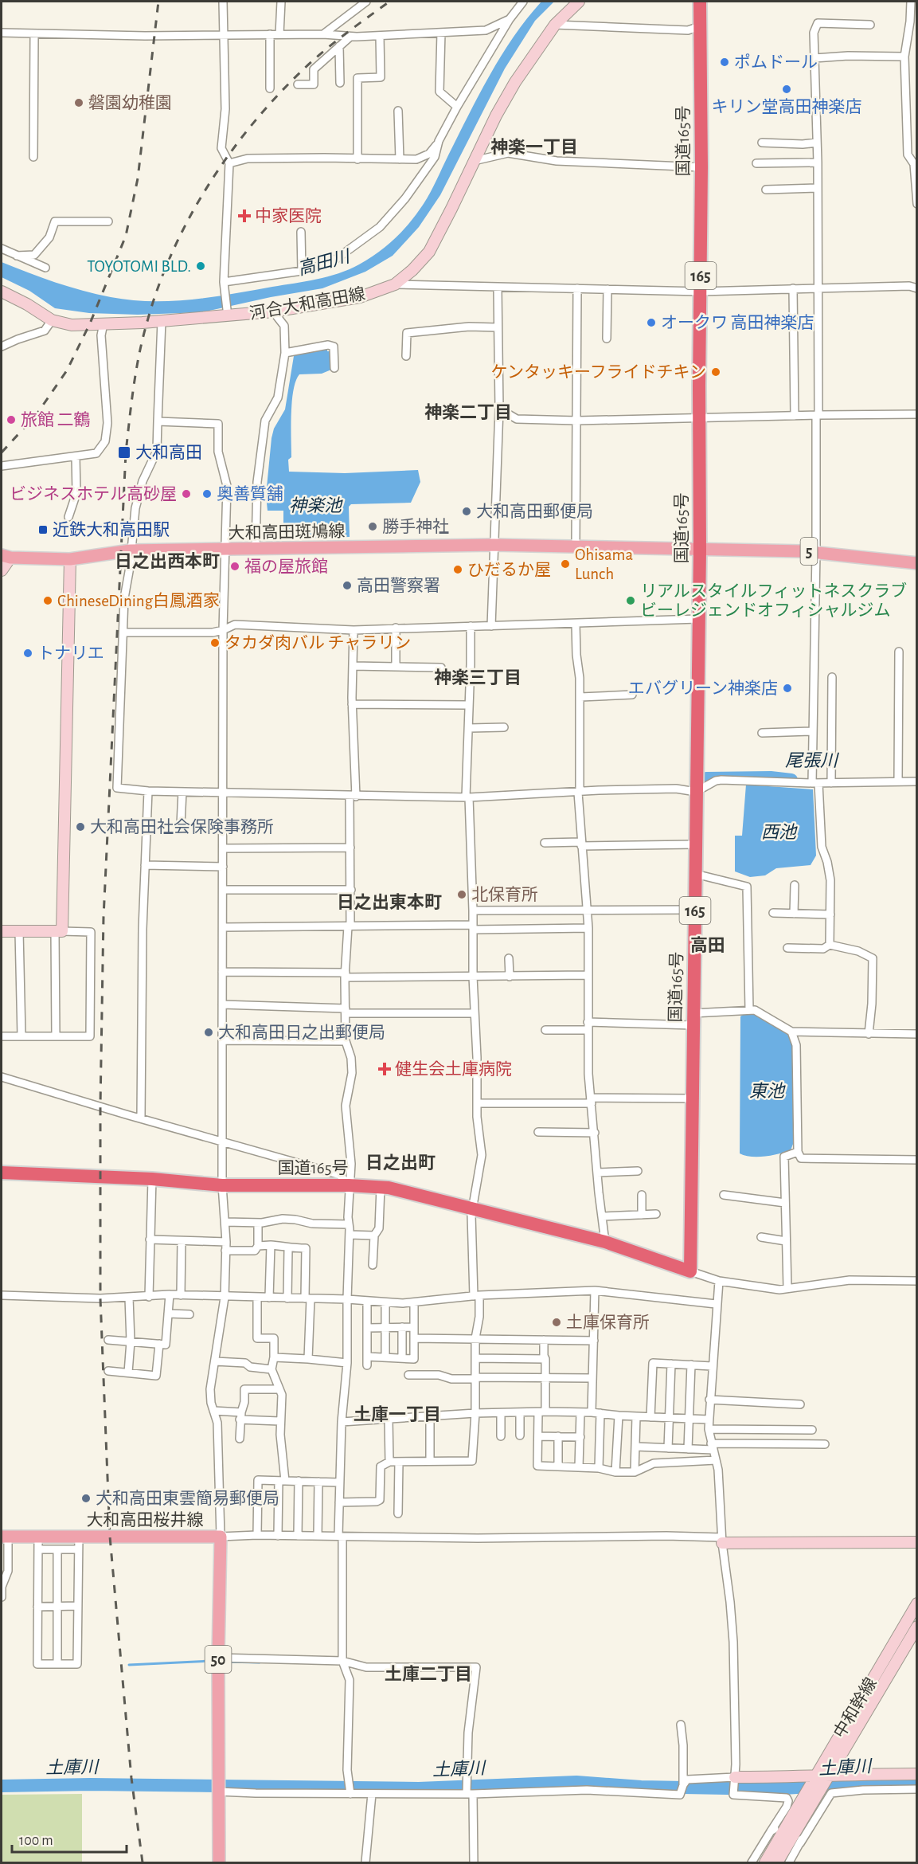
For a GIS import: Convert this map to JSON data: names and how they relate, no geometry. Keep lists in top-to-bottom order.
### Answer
{
  "streets": {
    "highway": ["国道165号", "165"],
    "main road": [
      "河合大和高田線",
      "大和高田斑鳩線",
      "5",
      "大和高田桜井線",
      "50",
      "中和幹線"
    ]
  },
  "crossings": [
    ["国道165号", "大和高田斑鳩線"]
  ],
  "districts": [
    "神楽一丁目",
    "神楽二丁目",
    "日之出西本町",
    "神楽三丁目",
    "日之出東本町",
    "高田",
    "日之出町",
    "土庫一丁目",
    "土庫二丁目"
  ],
  "water": [
    "高田川",
    "神楽池",
    "尾張川",
    "西池",
    "東池",
    "土庫川"
  ],
  "places": {
    "other": [
      "ポムドール",
      "キリン堂高田神楽店",
      "磐園幼稚園",
      "TOYOTOMI BLD.",
      "オークワ 高田神楽店",
      "ケンタッキーフライドチキン",
      "旅館 二鶴",
      "ビジネスホテル高砂屋",
      "奥善質舗",
      "大和高田郵便局",
      "勝手神社",
      "Ohisama Lunch",
      "福の屋旅館",
      "ひだるか屋",
      "高田警察署",
      "ChineseDining白鳳酒家",
      "リアルスタイルフィットネスクラブ ビーレジェンドオフィシャルジム",
      "タカダ肉バル チャラリン",
      "トナリエ",
      "エバグリーン神楽店",
      "大和高田社会保険事務所",
      "北保育所",
      "大和高田日之出郵便局",
      "土庫保育所",
      "大和高田東雲簡易郵便局"
    ],
    "health": ["中家医院", "健生会土庫病院"],
    "transit": ["大和高田", "近鉄大和高田駅"]
  },
  "scale_bar": "100 m"
}
